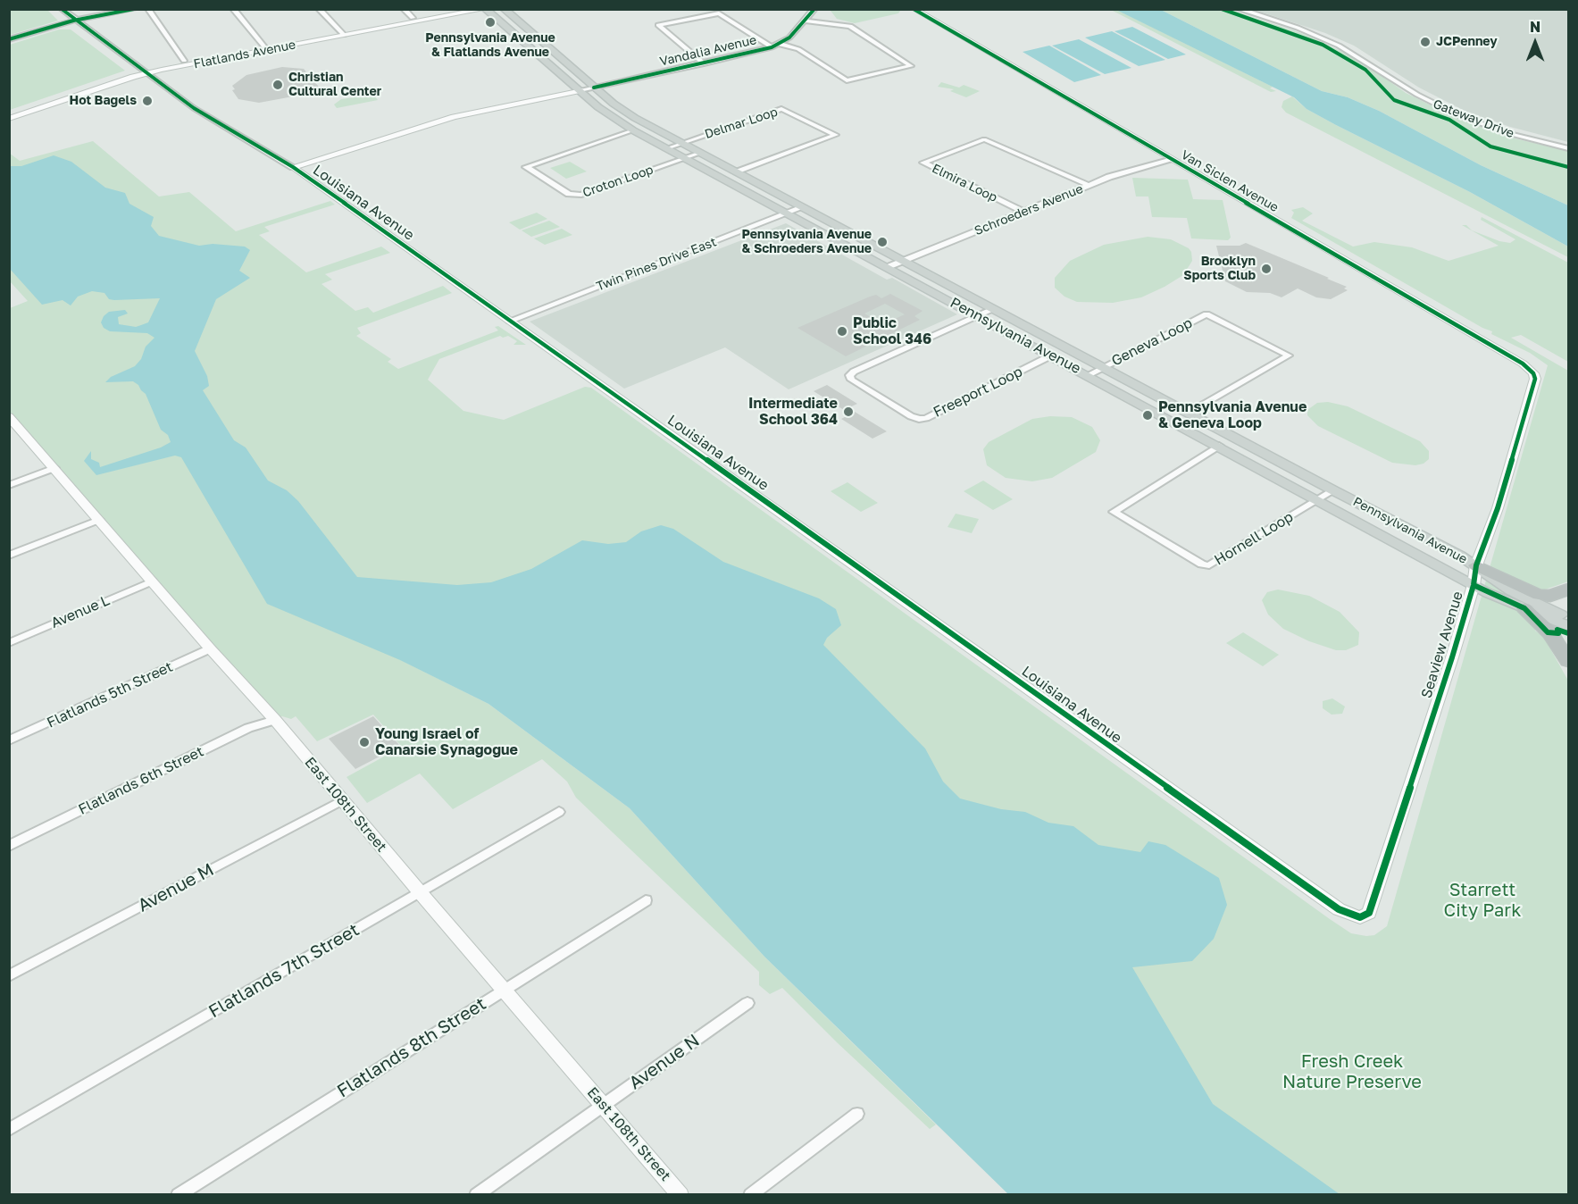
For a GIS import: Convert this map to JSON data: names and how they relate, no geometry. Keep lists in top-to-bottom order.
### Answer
{
  "streets": {
    "main road": ["Pennsylvania Avenue"],
    "street": [
      "Vandalia Avenue",
      "Flatlands Avenue",
      "Gateway Drive",
      "Delmar Loop",
      "Croton Loop",
      "Van Siclen Avenue",
      "Elmira Loop",
      "Louisiana Avenue",
      "Schroeders Avenue",
      "Twin Pines Drive East",
      "Geneva Loop",
      "Freeport Loop",
      "Hornell Loop",
      "Avenue L",
      "Seaview Avenue",
      "Flatlands 5th Street",
      "Flatlands 6th Street",
      "East 108th Street",
      "Avenue M",
      "Flatlands 7th Street",
      "Flatlands 8th Street",
      "Avenue N"
    ]
  },
  "crossings": [
    ["Vandalia Avenue", "Louisiana Avenue"],
    ["Vandalia Avenue", "Pennsylvania Avenue"],
    ["Flatlands Avenue", "Louisiana Avenue"],
    ["Flatlands Avenue", "Pennsylvania Avenue"],
    ["Delmar Loop", "Pennsylvania Avenue"],
    ["Croton Loop", "Pennsylvania Avenue"],
    ["Van Siclen Avenue", "Schroeders Avenue"],
    ["Van Siclen Avenue", "Seaview Avenue"],
    ["Elmira Loop", "Schroeders Avenue"],
    ["Louisiana Avenue", "Twin Pines Drive East"],
    ["Louisiana Avenue", "Seaview Avenue"],
    ["Schroeders Avenue", "Pennsylvania Avenue"],
    ["Twin Pines Drive East", "Pennsylvania Avenue"],
    ["Pennsylvania Avenue", "Geneva Loop"],
    ["Pennsylvania Avenue", "Freeport Loop"],
    ["Pennsylvania Avenue", "Hornell Loop"],
    ["Pennsylvania Avenue", "Seaview Avenue"],
    ["Avenue L", "East 108th Street"],
    ["Flatlands 5th Street", "East 108th Street"],
    ["Flatlands 6th Street", "East 108th Street"],
    ["East 108th Street", "Avenue M"],
    ["East 108th Street", "Flatlands 7th Street"],
    ["East 108th Street", "Flatlands 8th Street"],
    ["East 108th Street", "Avenue N"]
  ],
  "parks": ["Starrett City Park", "Fresh Creek Nature Preserve"],
  "places": [
    "Pennsylvania Avenue & Flatlands Avenue",
    "JCPenney",
    "Christian Cultural Center",
    "Hot Bagels",
    "Pennsylvania Avenue & Schroeders Avenue",
    "Brooklyn Sports Club",
    "Public School 346",
    "Intermediate School 364",
    "Pennsylvania Avenue & Geneva Loop",
    "Young Israel of Canarsie Synagogue"
  ],
  "north": "top"
}
